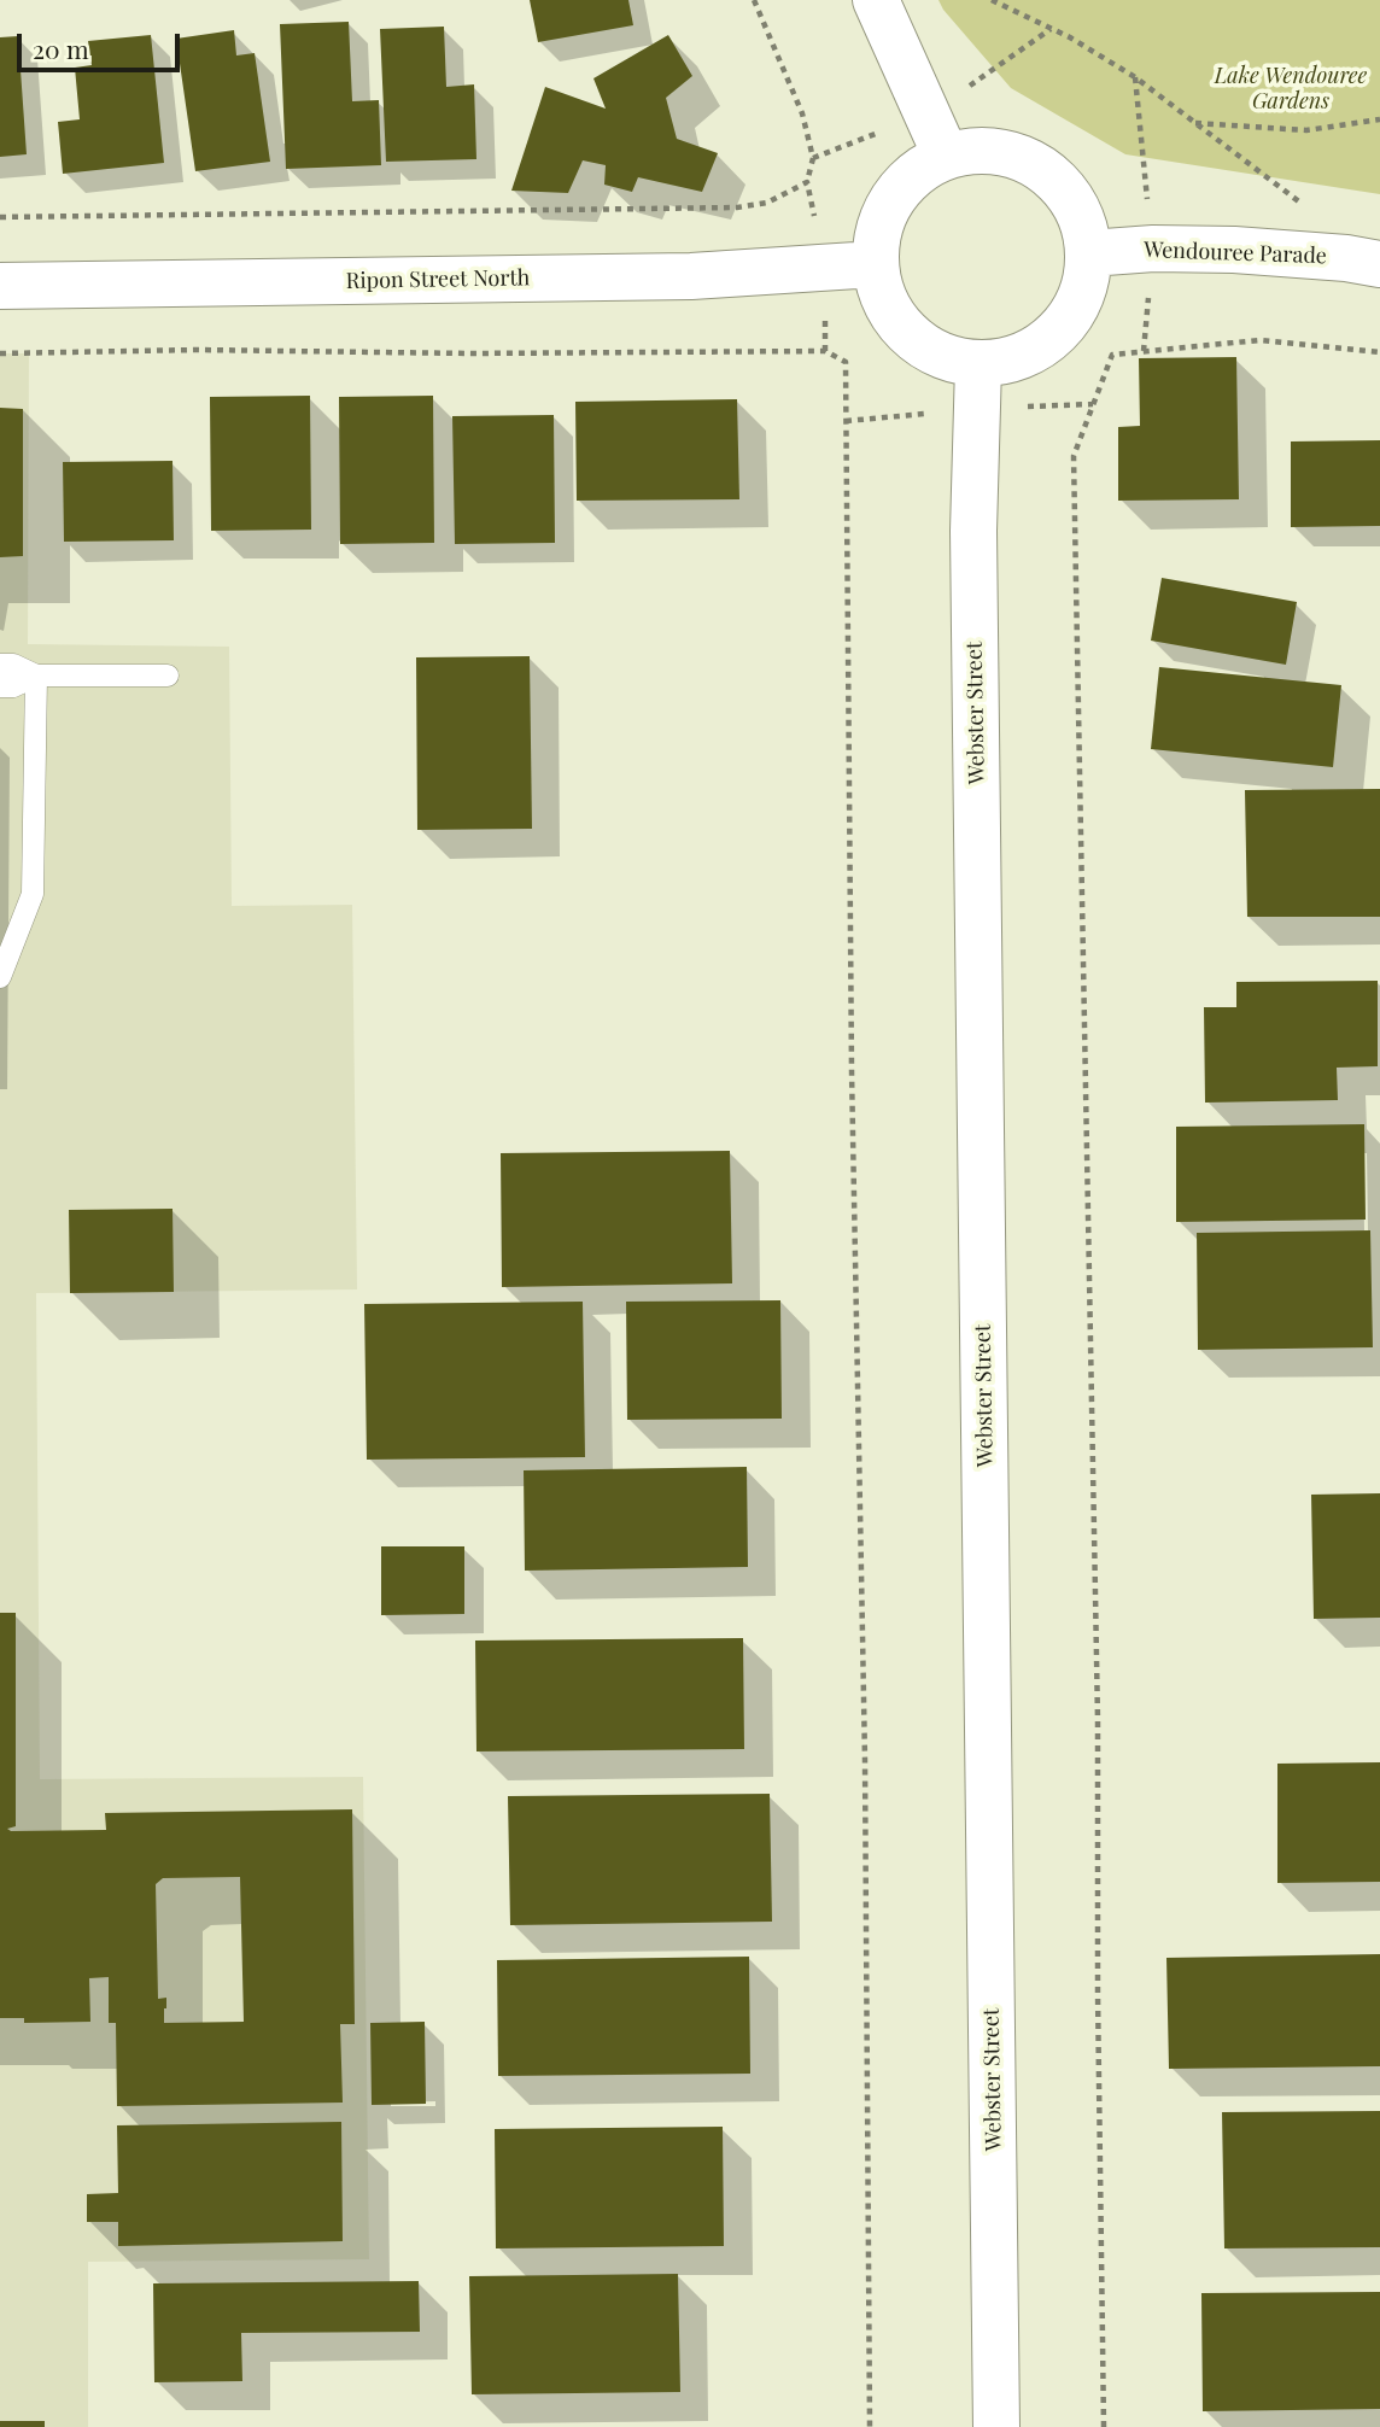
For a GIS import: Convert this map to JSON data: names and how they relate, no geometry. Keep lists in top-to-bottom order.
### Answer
{
  "streets": {
    "street": ["Wendouree Parade", "Ripon Street North", "Webster Street"]
  },
  "crossings": [
    ["Wendouree Parade", "Ripon Street North"],
    ["Wendouree Parade", "Webster Street"],
    ["Ripon Street North", "Webster Street"]
  ],
  "parks": ["Lake Wendouree Gardens"],
  "scale_bar": "20 m"
}
